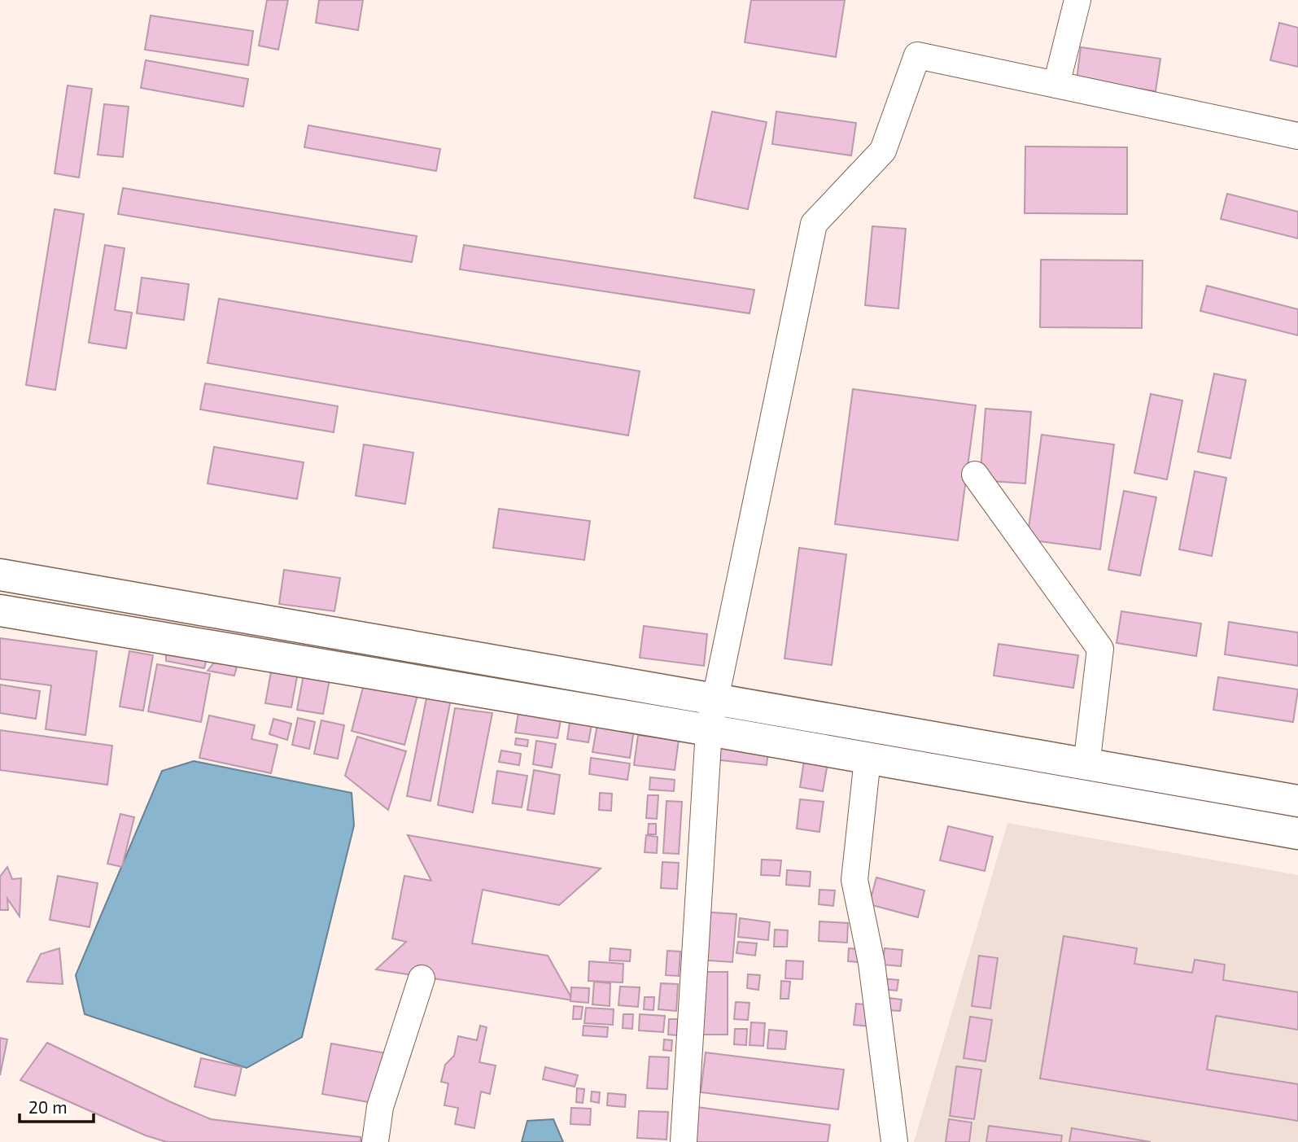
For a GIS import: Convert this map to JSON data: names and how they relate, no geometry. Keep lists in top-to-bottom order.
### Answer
{
  "scale_bar": "20 m"
}
